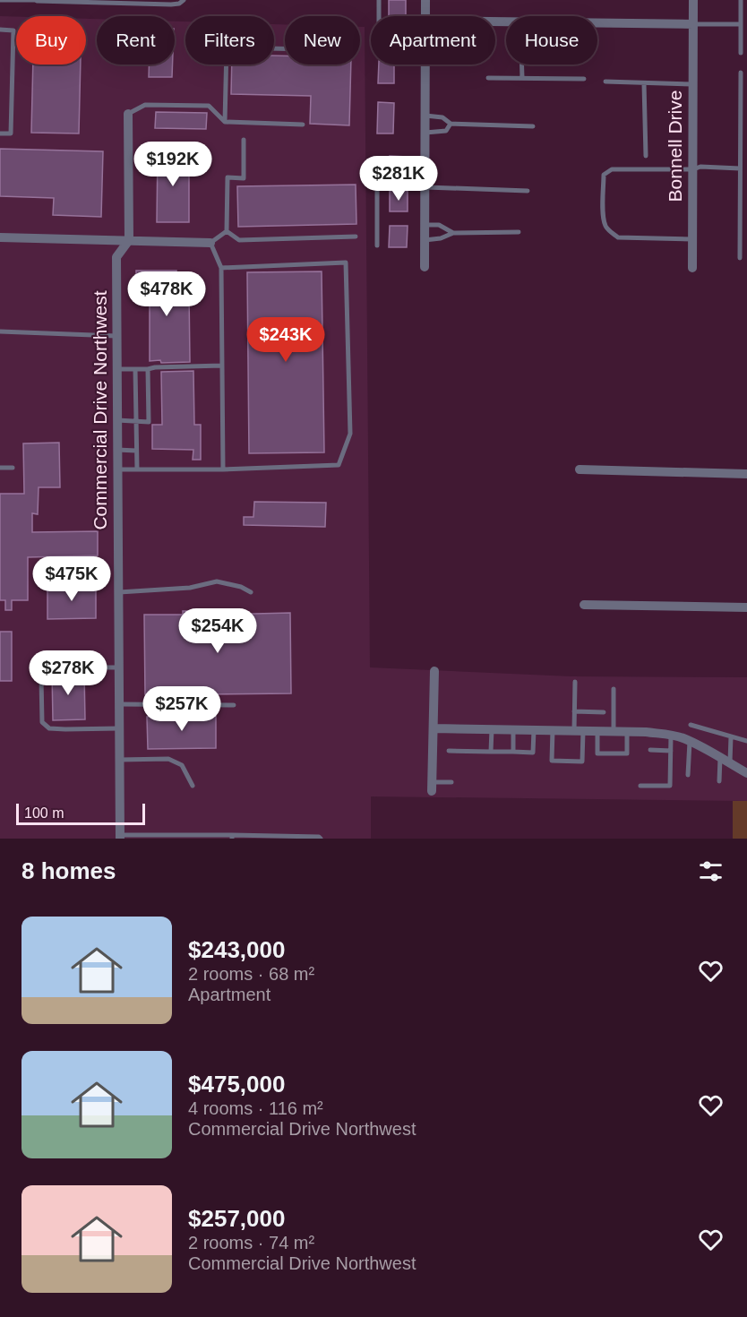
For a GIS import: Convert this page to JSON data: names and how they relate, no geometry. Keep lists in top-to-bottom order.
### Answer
{
  "streets": {
    "street": ["Bonnell Drive", "Commercial Drive Northwest"]
  },
  "scale_bar": "100 m",
  "page": {
    "chip": [
      "Buy",
      "Rent",
      "Filters",
      "New",
      "Apartment",
      "House"
    ],
    "price": [
      "$192K",
      "$281K",
      "$478K",
      "$243K",
      "$475K",
      "$254K",
      "$278K",
      "$257K"
    ],
    "scale": "100 m",
    "heading": "8 homes",
    "list": [
      {
        "name": "$243,000",
        "note": "2 rooms · 68 m² · Apartment"
      },
      {
        "name": "$475,000",
        "note": "4 rooms · 116 m² · Commercial Drive Northwest"
      },
      {
        "name": "$257,000",
        "note": "2 rooms · 74 m² · Commercial Drive Northwest"
      }
    ]
  }
}
